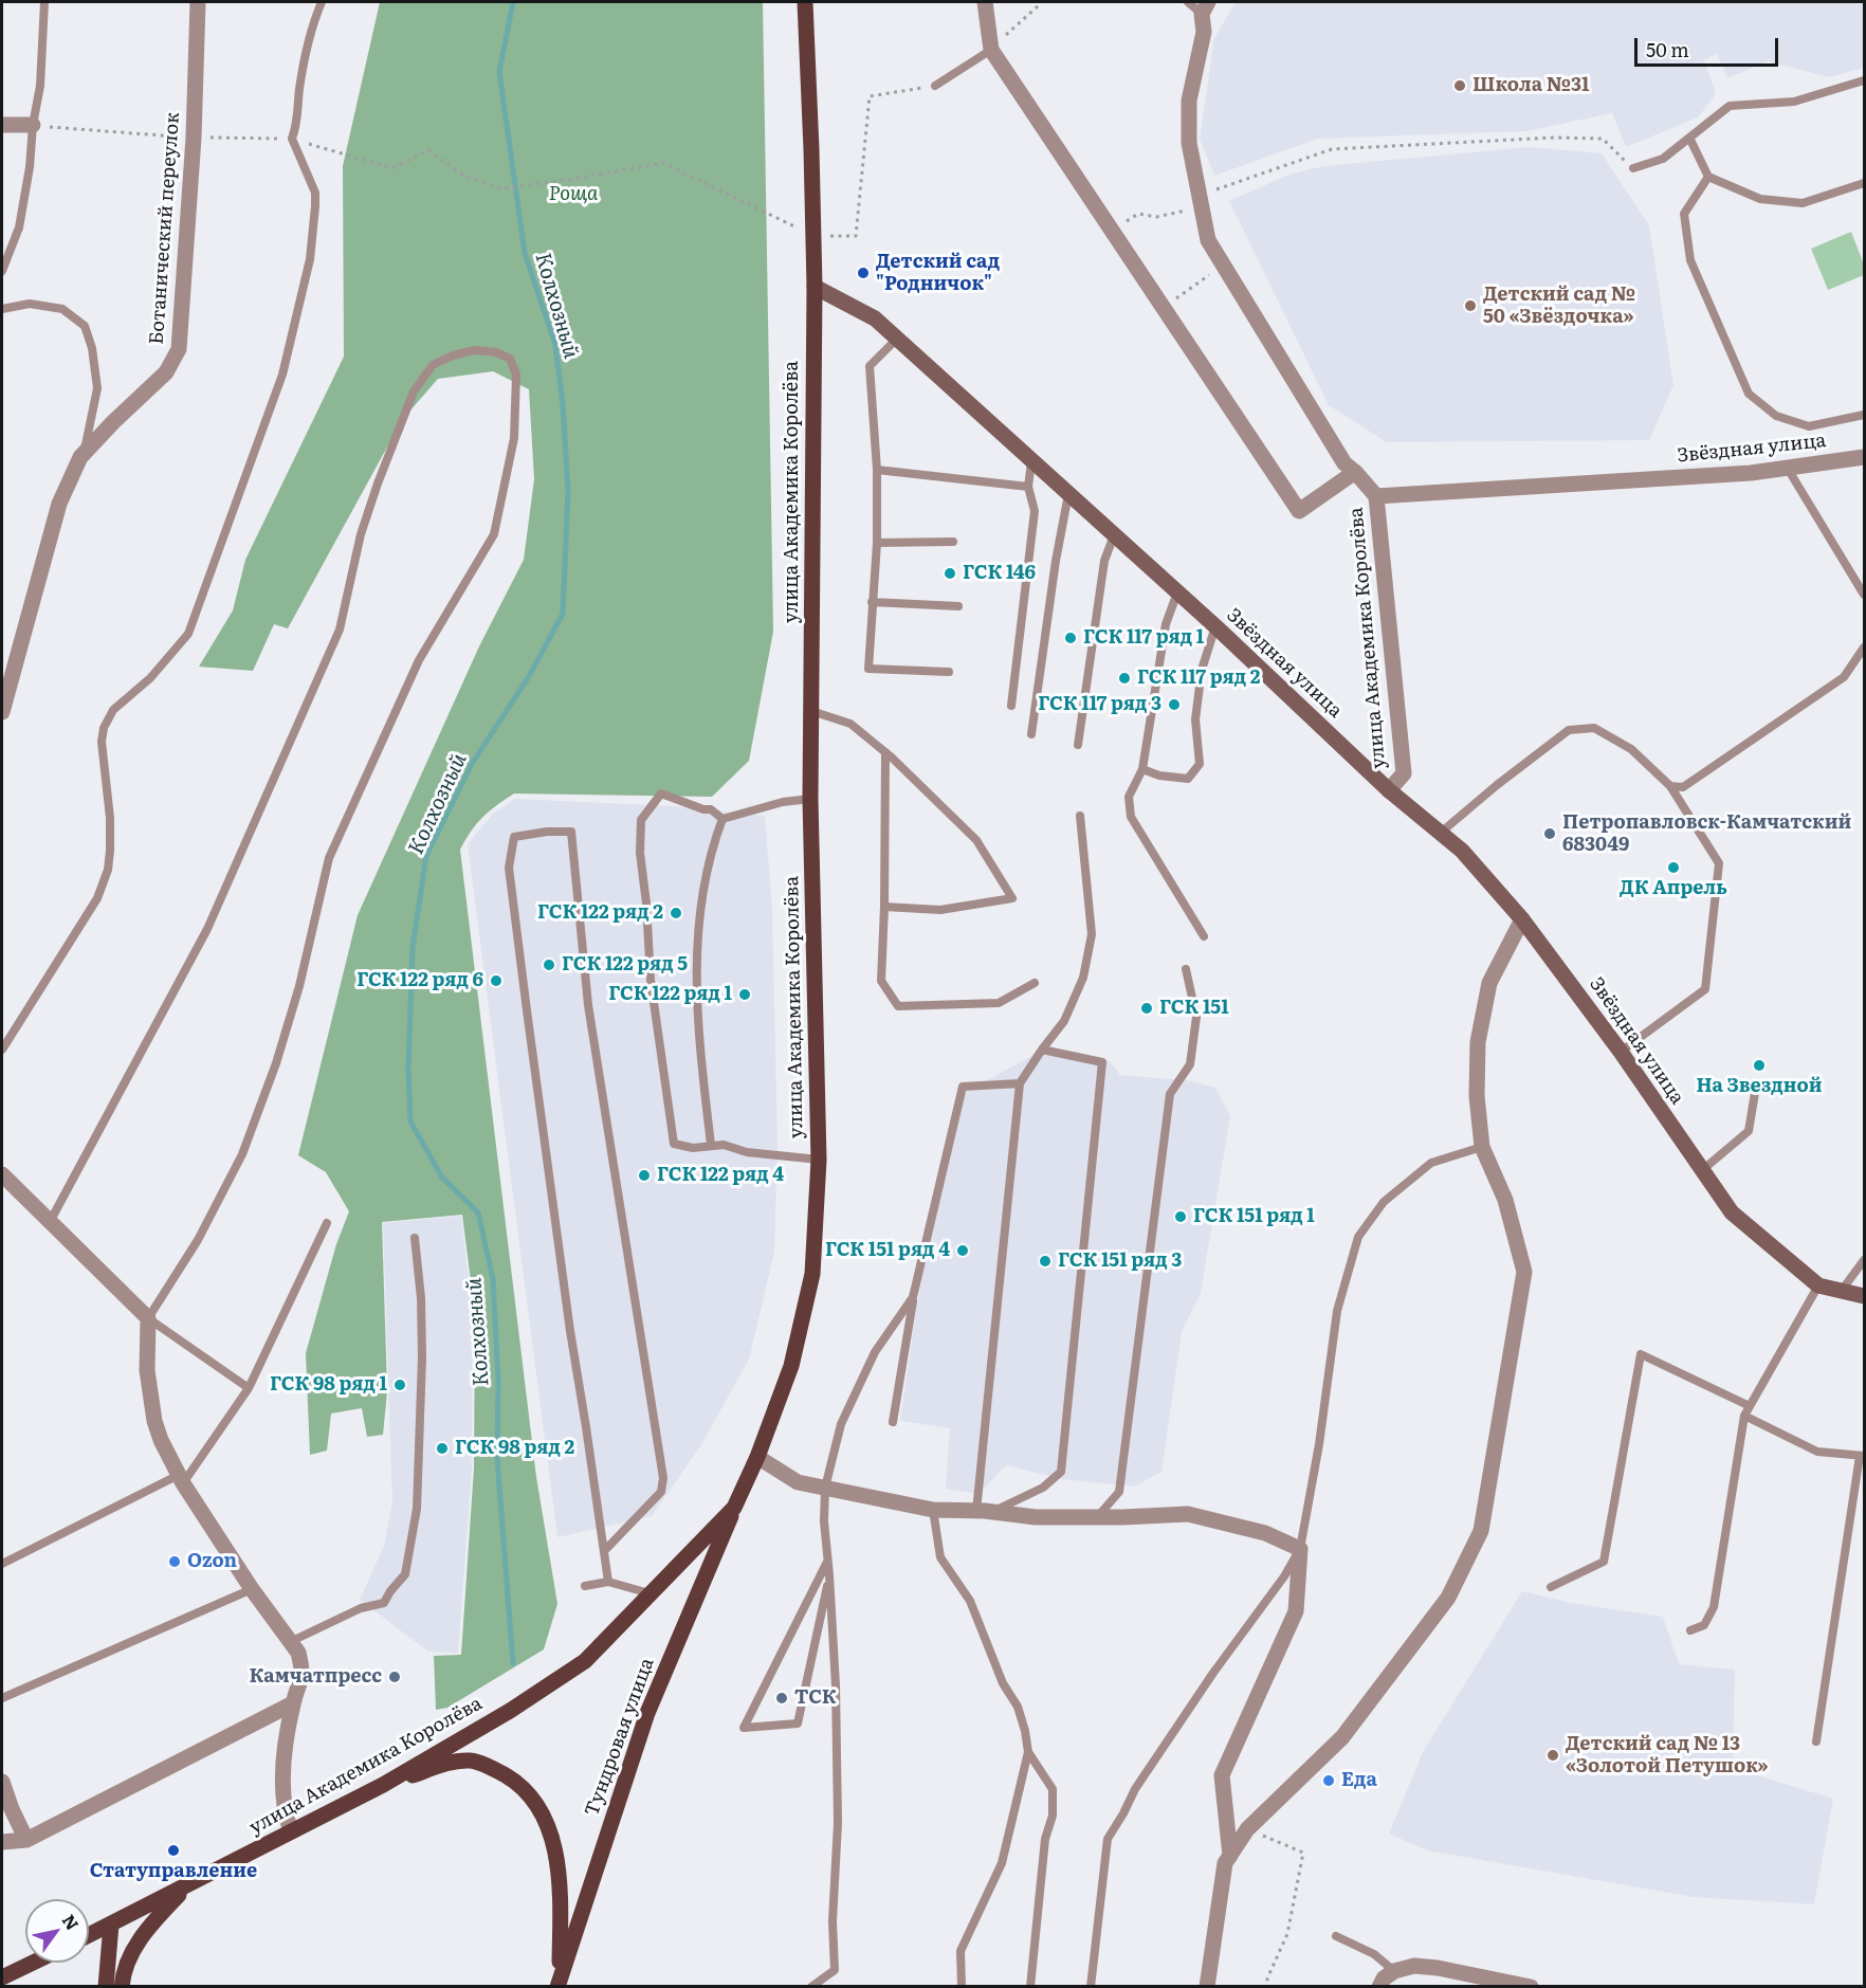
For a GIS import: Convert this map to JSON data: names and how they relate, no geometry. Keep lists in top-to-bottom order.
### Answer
{
  "streets": {
    "main road": ["улица Академика Королёва", "Тундровая улица"],
    "street": ["Ботанический переулок", "Звёздная улица"]
  },
  "crossings": [
    ["Звёздная улица", "улица Академика Королёва"],
    ["улица Академика Королёва", "Тундровая улица"]
  ],
  "water": ["Колхозный"],
  "parks": ["Роща"],
  "places": [
    "Школа №31",
    "Детский сад \"Родничок\"",
    "Детский сад № 50 «Звёздочка»",
    "ГСК 146",
    "ГСК 117 ряд 1",
    "ГСК 117 ряд 2",
    "ГСК 117 ряд 3",
    "Петропавловск-Камчатский 683049",
    "ДК Апрель",
    "ГСК 122 ряд 2",
    "ГСК 122 ряд 5",
    "ГСК 122 ряд 6",
    "ГСК 122 ряд 1",
    "ГСК 151",
    "На Звездной",
    "ГСК 122 ряд 4",
    "ГСК 151 ряд 1",
    "ГСК 151 ряд 4",
    "ГСК 151 ряд 3",
    "ГСК 98 ряд 1",
    "ГСК 98 ряд 2",
    "Ozon",
    "Камчатпресс",
    "ТСК",
    "Детский сад № 13 «Золотой Петушок»",
    "Еда",
    "Статуправление"
  ],
  "scale_bar": "50 m",
  "north": "top right"
}
